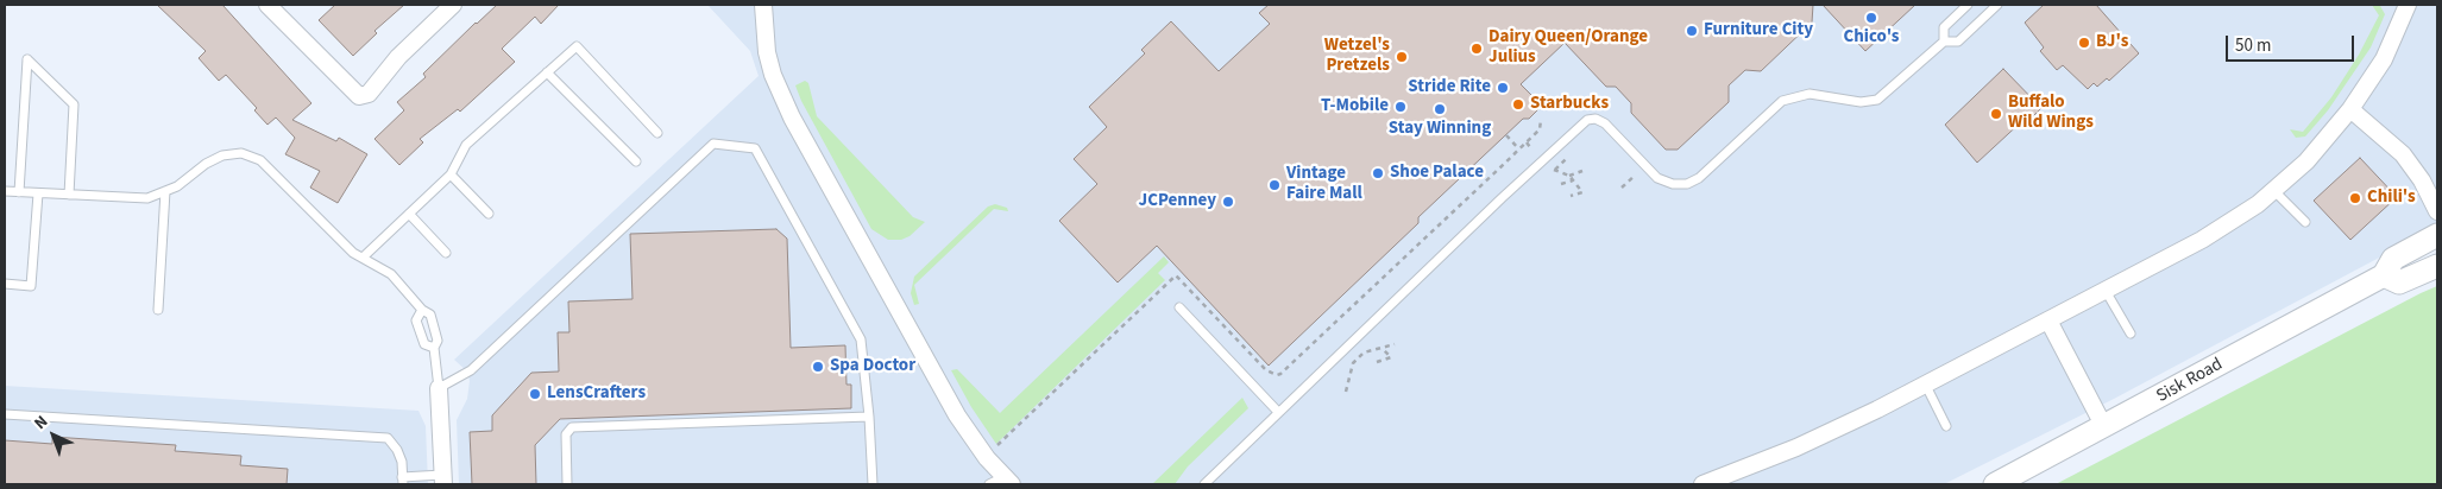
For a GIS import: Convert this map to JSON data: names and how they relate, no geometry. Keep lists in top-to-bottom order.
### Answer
{
  "streets": {
    "main road": ["Sisk Road"]
  },
  "places": [
    "Chico's",
    "Furniture City",
    "BJ's",
    "Dairy Queen/Orange Julius",
    "Wetzel's Pretzels",
    "Stride Rite",
    "Starbucks",
    "T-Mobile",
    "Stay Winning",
    "Buffalo Wild Wings",
    "Shoe Palace",
    "Vintage Faire Mall",
    "Chili's",
    "JCPenney",
    "Spa Doctor",
    "LensCrafters"
  ],
  "scale_bar": "50 m",
  "north": "top left"
}
